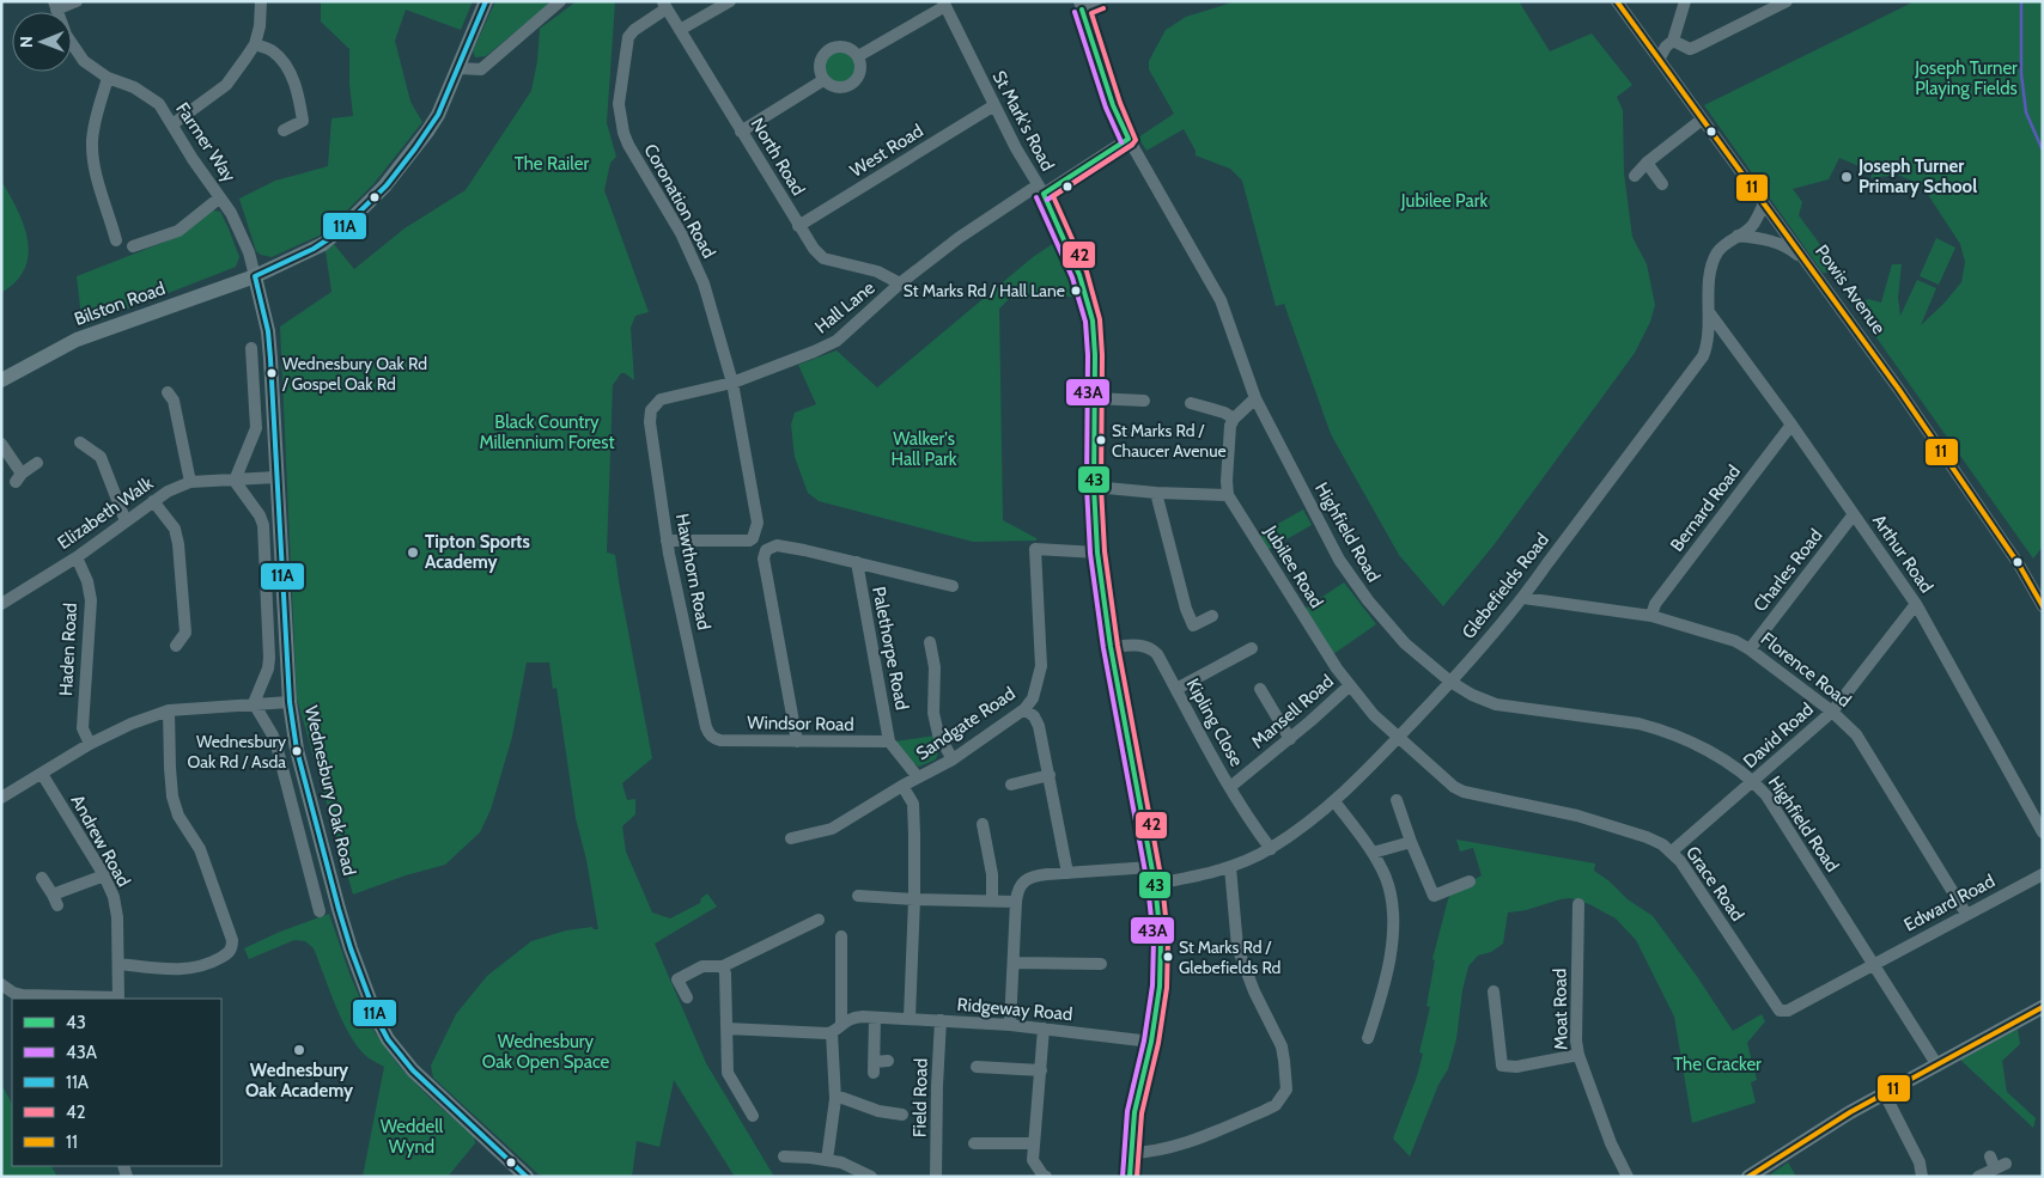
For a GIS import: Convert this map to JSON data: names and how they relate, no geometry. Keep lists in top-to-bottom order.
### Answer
{
  "streets": {
    "main road": ["Bilston Road", "Wednesbury Oak Road"],
    "street": [
      "St Mark's Road",
      "Farmer Way",
      "West Road",
      "North Road",
      "Coronation Road",
      "Powis Avenue",
      "Hall Lane",
      "Bernard Road",
      "Elizabeth Walk",
      "Highfield Road",
      "Arthur Road",
      "Jubilee Road",
      "Charles Road",
      "Hawthorn Road",
      "Glebefields Road",
      "Palethorpe Road",
      "Haden Road",
      "Florence Road",
      "Mansell Road",
      "Kipling Close",
      "Windsor Road",
      "Sandgate Road",
      "David Road",
      "Andrew Road",
      "Grace Road",
      "Edward Road",
      "Ridgeway Road",
      "Moat Road",
      "Field Road"
    ]
  },
  "crossings": [
    ["St Mark's Road", "West Road"],
    ["St Mark's Road", "Hall Lane"],
    ["St Mark's Road", "Glebefields Road"],
    ["St Mark's Road", "Kipling Close"],
    ["St Mark's Road", "Sandgate Road"],
    ["St Mark's Road", "Ridgeway Road"],
    ["Farmer Way", "Bilston Road"],
    ["Farmer Way", "Wednesbury Oak Road"],
    ["West Road", "North Road"],
    ["North Road", "Coronation Road"],
    ["North Road", "Hall Lane"],
    ["Coronation Road", "Hall Lane"],
    ["Coronation Road", "Hawthorn Road"],
    ["Powis Avenue", "Glebefields Road"],
    ["Bilston Road", "Wednesbury Oak Road"],
    ["Hall Lane", "Highfield Road"],
    ["Hall Lane", "Hawthorn Road"],
    ["Bernard Road", "Arthur Road"],
    ["Bernard Road", "Florence Road"],
    ["Elizabeth Walk", "Haden Road"],
    ["Elizabeth Walk", "Wednesbury Oak Road"],
    ["Highfield Road", "Glebefields Road"],
    ["Highfield Road", "David Road"],
    ["Highfield Road", "Grace Road"],
    ["Highfield Road", "Edward Road"],
    ["Arthur Road", "Charles Road"],
    ["Arthur Road", "Glebefields Road"],
    ["Arthur Road", "David Road"],
    ["Jubilee Road", "Glebefields Road"],
    ["Jubilee Road", "Mansell Road"],
    ["Jubilee Road", "Grace Road"],
    ["Charles Road", "Florence Road"],
    ["Hawthorn Road", "Windsor Road"],
    ["Glebefields Road", "Florence Road"],
    ["Glebefields Road", "Kipling Close"],
    ["Glebefields Road", "Grace Road"],
    ["Palethorpe Road", "Windsor Road"],
    ["Florence Road", "David Road"],
    ["Florence Road", "Edward Road"],
    ["Mansell Road", "Kipling Close"],
    ["David Road", "Grace Road"],
    ["Grace Road", "Edward Road"],
    ["Ridgeway Road", "Field Road"]
  ],
  "parks": [
    "Joseph Turner Playing Fields",
    "The Railer",
    "Jubilee Park",
    "Black Country Millennium Forest",
    "Walker's Hall Park",
    "Wednesbury Oak Open Space",
    "The Cracker",
    "Weddell Wynd"
  ],
  "places": [
    "Joseph Turner Primary School",
    "St Marks Rd / Hall Lane",
    "Wednesbury Oak Rd / Gospel Oak Rd",
    "St Marks Rd / Chaucer Avenue",
    "Tipton Sports Academy",
    "Wednesbury Oak Rd / Asda",
    "St Marks Rd / Glebefields Rd",
    "Wednesbury Oak Academy"
  ],
  "lines": [
    "transit line 11A",
    "transit line 11",
    "transit line 42",
    "transit line 43",
    "transit line 43A"
  ],
  "legend": [
    "43",
    "43A",
    "11A",
    "42",
    "11"
  ],
  "north": "left"
}
